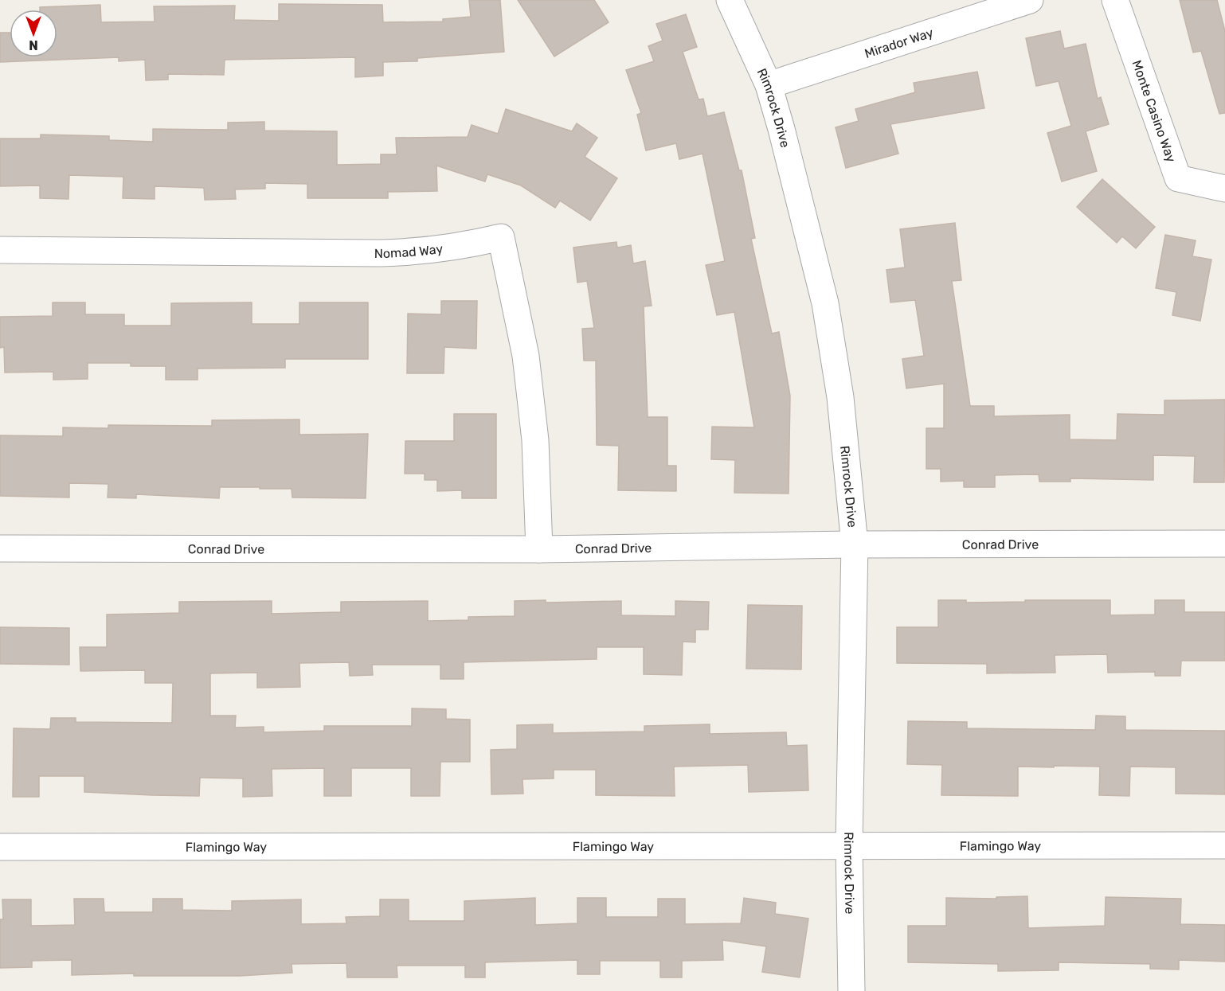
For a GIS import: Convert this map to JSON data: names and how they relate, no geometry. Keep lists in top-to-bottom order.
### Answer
{
  "streets": {
    "street": [
      "Mirador Way",
      "Rimrock Drive",
      "Monte Casino Way",
      "Nomad Way",
      "Conrad Drive",
      "Flamingo Way"
    ]
  },
  "crossings": [
    ["Mirador Way", "Rimrock Drive"],
    ["Rimrock Drive", "Conrad Drive"],
    ["Rimrock Drive", "Flamingo Way"],
    ["Nomad Way", "Conrad Drive"]
  ],
  "north": "bottom"
}
